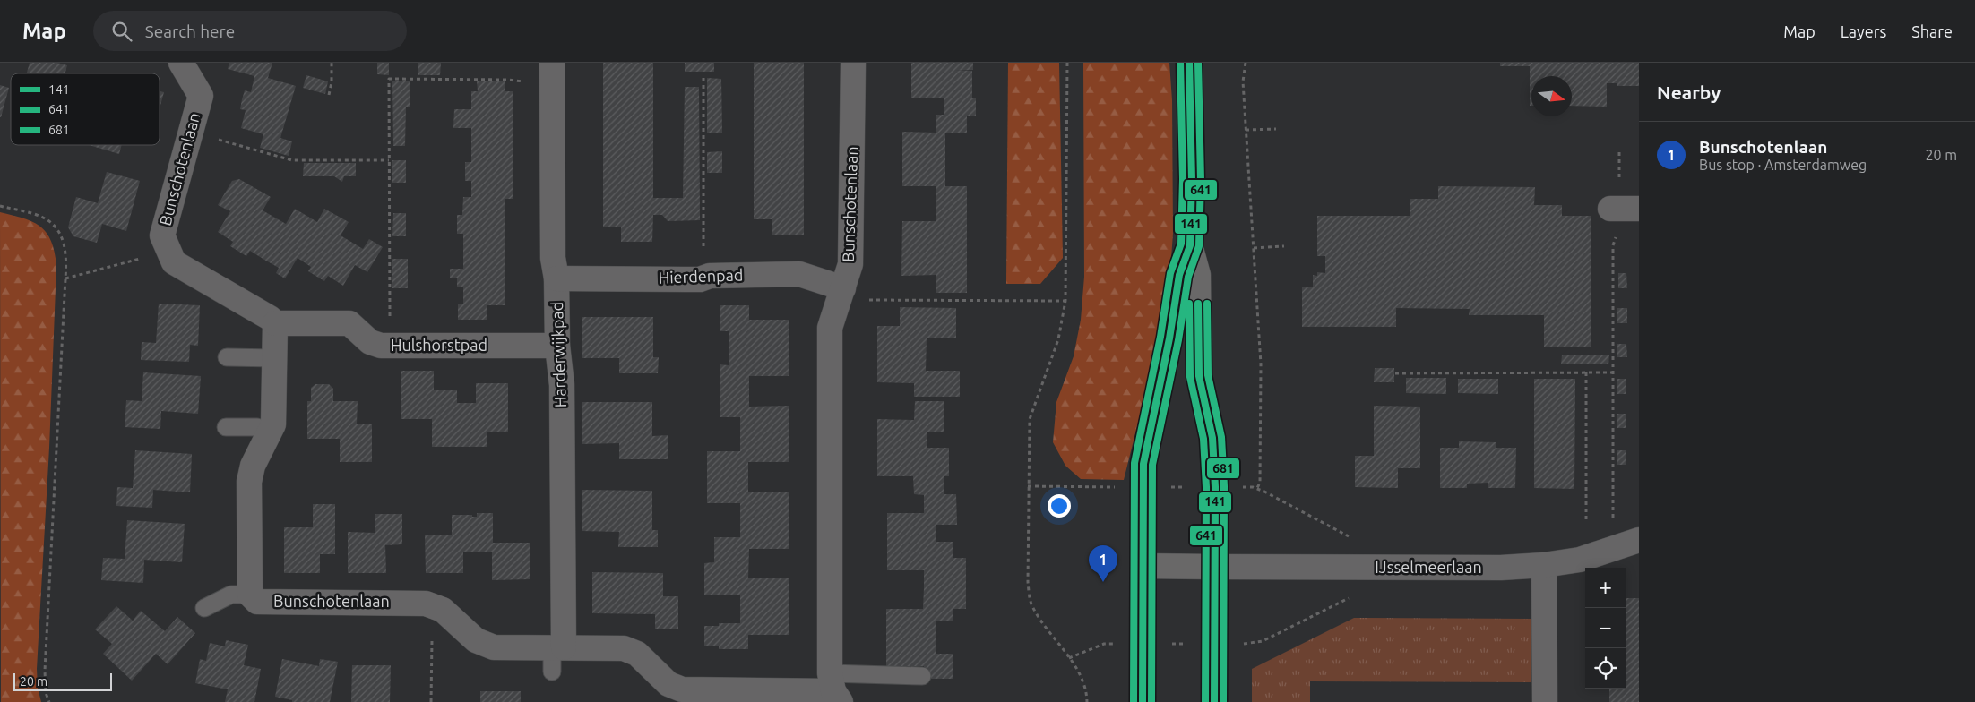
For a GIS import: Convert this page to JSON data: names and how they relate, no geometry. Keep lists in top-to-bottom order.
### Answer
{
  "streets": {
    "street": [
      "Bunschotenlaan",
      "Hierdenpad",
      "Hulshorstpad",
      "Harderwijkpad",
      "IJsselmeerlaan"
    ]
  },
  "crossings": [
    ["Bunschotenlaan", "Hierdenpad"],
    ["Bunschotenlaan", "Hulshorstpad"],
    ["Bunschotenlaan", "Harderwijkpad"],
    ["Hierdenpad", "Harderwijkpad"],
    ["Hulshorstpad", "Harderwijkpad"]
  ],
  "lines": ["transit line 141", "transit line 641", "transit line 681"],
  "legend": ["141", "641", "681"],
  "scale_bar": "20 m",
  "north": "right",
  "page": {
    "header": "Map",
    "search": "Search here",
    "nav": ["Map", "Layers", "Share"],
    "heading": "Nearby",
    "list": [
      {
        "mark": "1",
        "name": "Bunschotenlaan",
        "note": "Bus stop · Amsterdamweg",
        "value": "20 m"
      }
    ],
    "pins": "1",
    "map_buttons": ["+", "−"],
    "scale": "20 m"
  }
}
